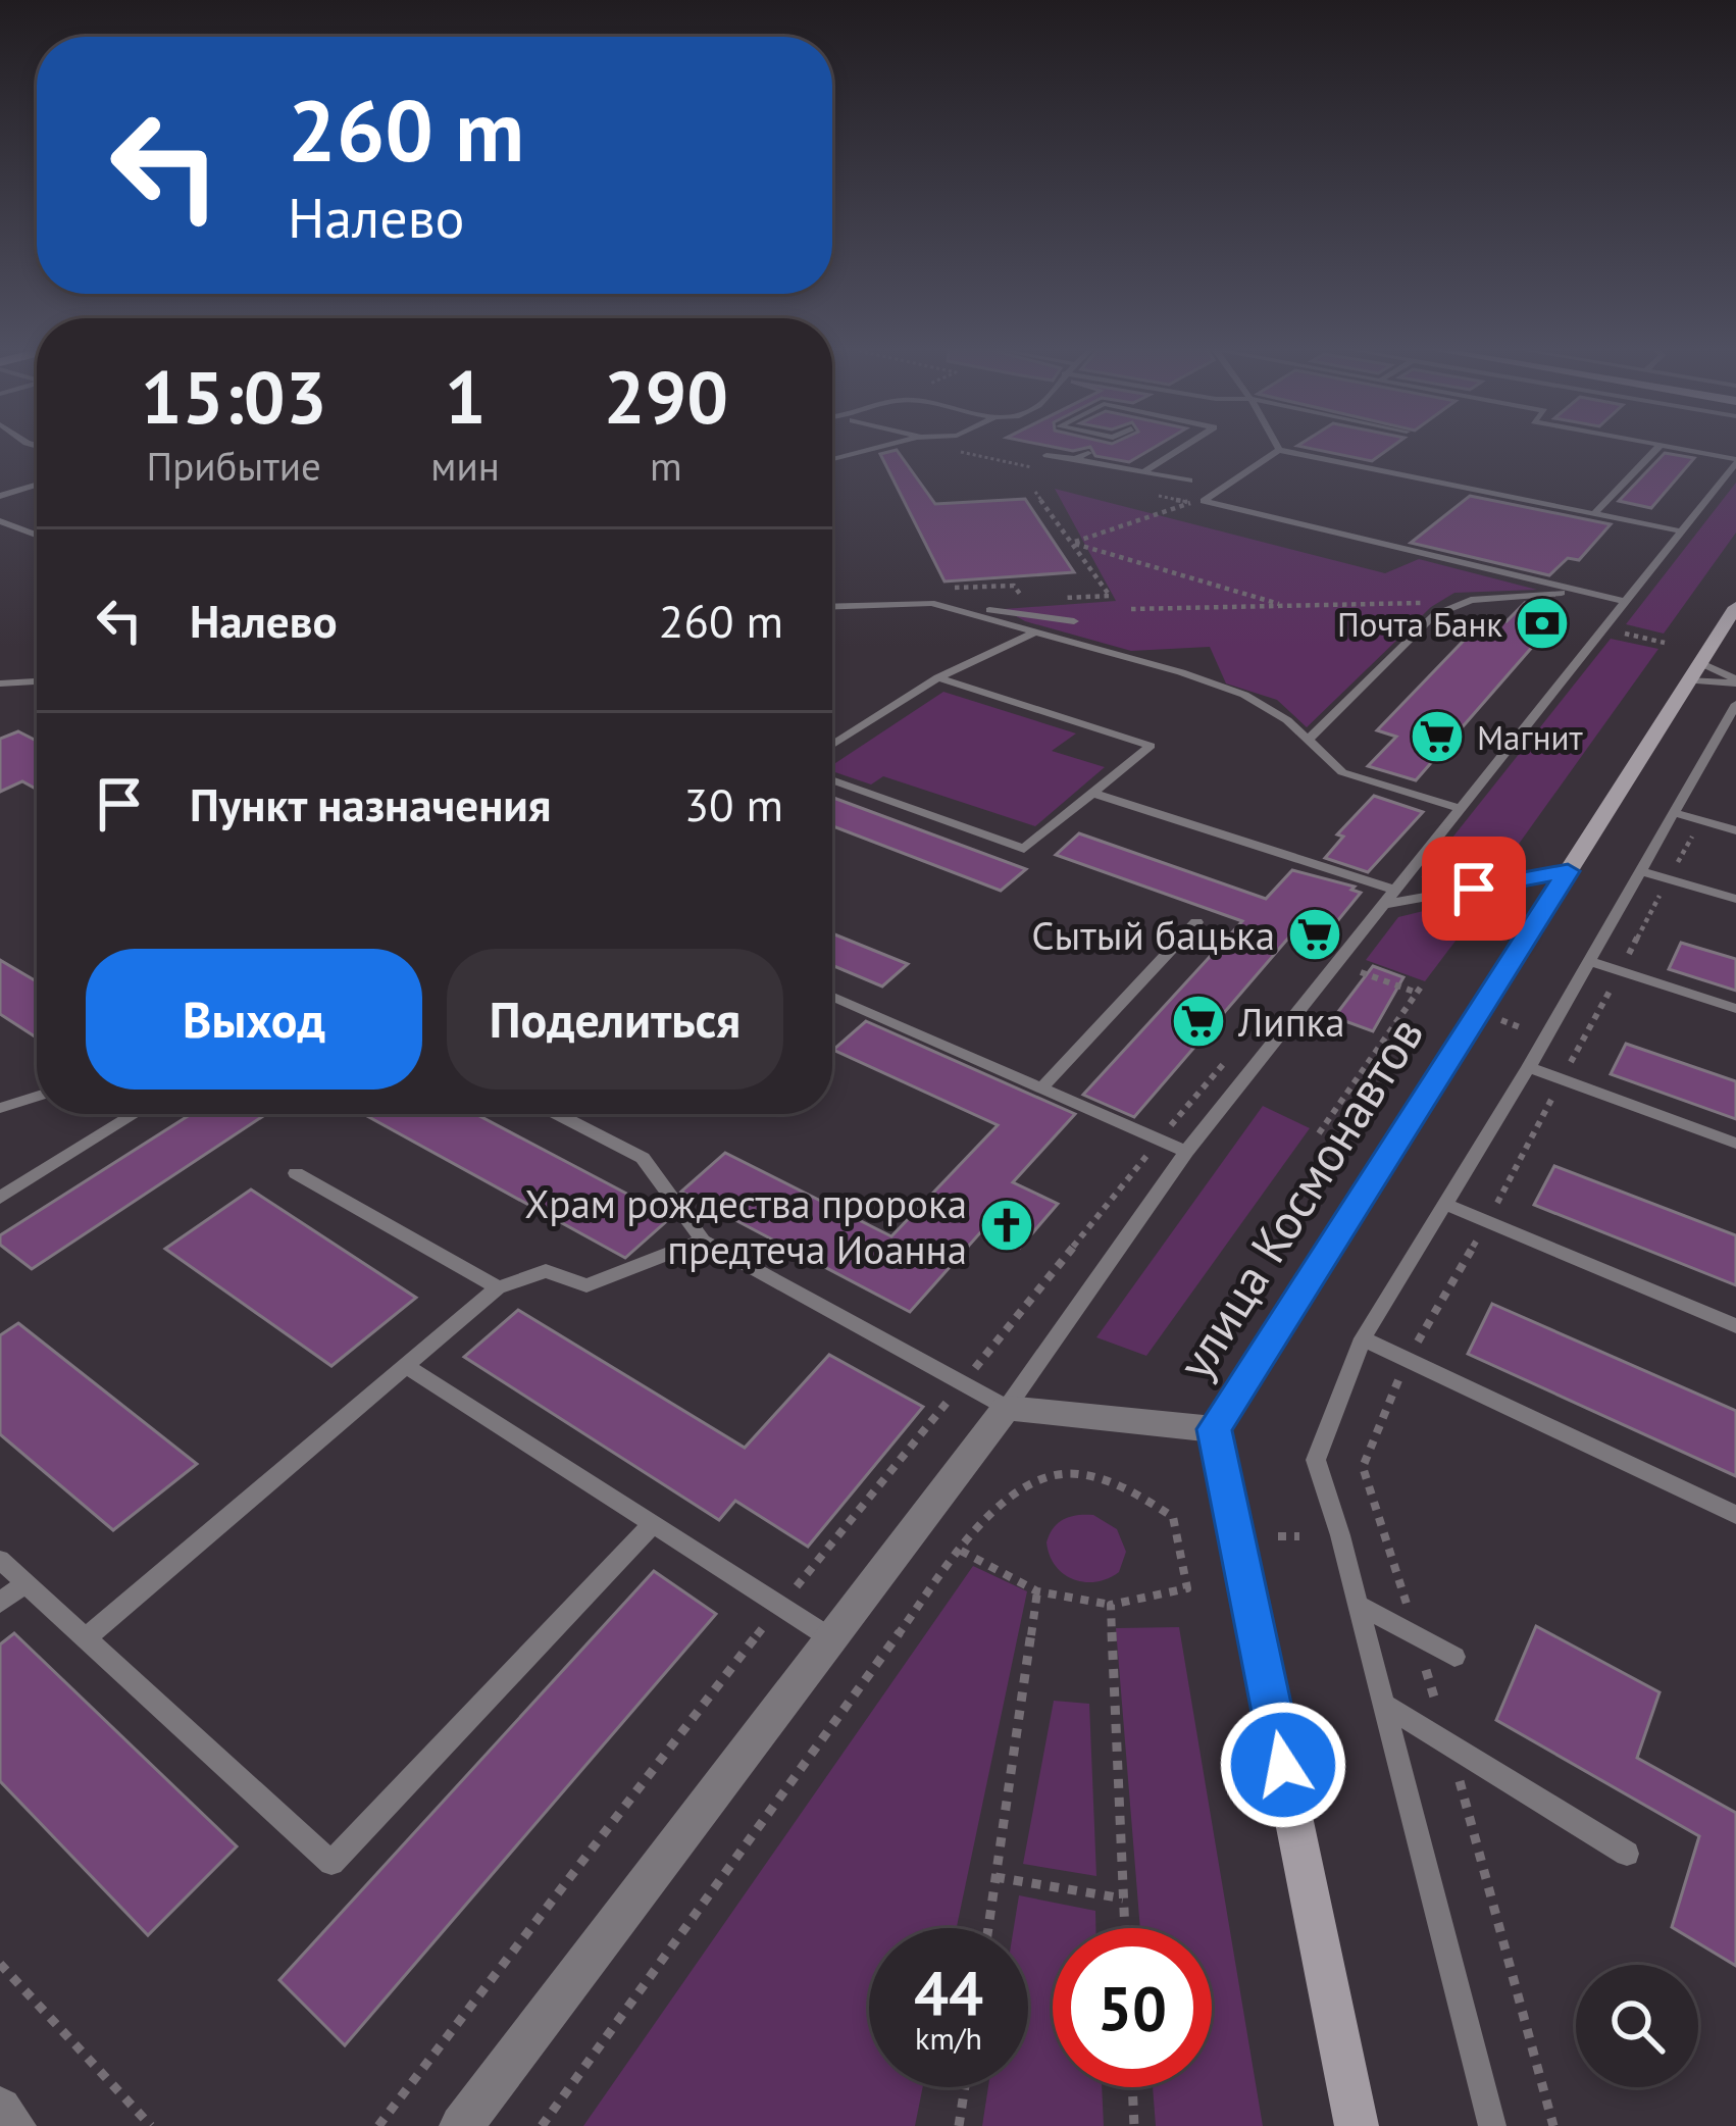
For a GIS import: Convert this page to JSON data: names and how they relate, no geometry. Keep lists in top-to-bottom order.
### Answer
{
  "streets": {
    "main road": ["улица Космонавтов"]
  },
  "places": {
    "bank": ["Почта Банк"],
    "supermarket": ["Магнит", "Сытый бацька", "Липка"],
    "church": ["Храм рождества пророка предтеча Иоанна"]
  },
  "page": {
    "turn": ["260 m", "Налево"],
    "eta": [
      "15:03",
      "Прибытие",
      "1",
      "мин",
      "290",
      "m"
    ],
    "list": [
      {
        "name": "Налево",
        "value": "260 m"
      },
      {
        "name": "Пункт назначения",
        "value": "30 m"
      }
    ],
    "buttons": ["Выход", "Поделиться"],
    "speed": "44 km/h",
    "limit": "50"
  }
}
